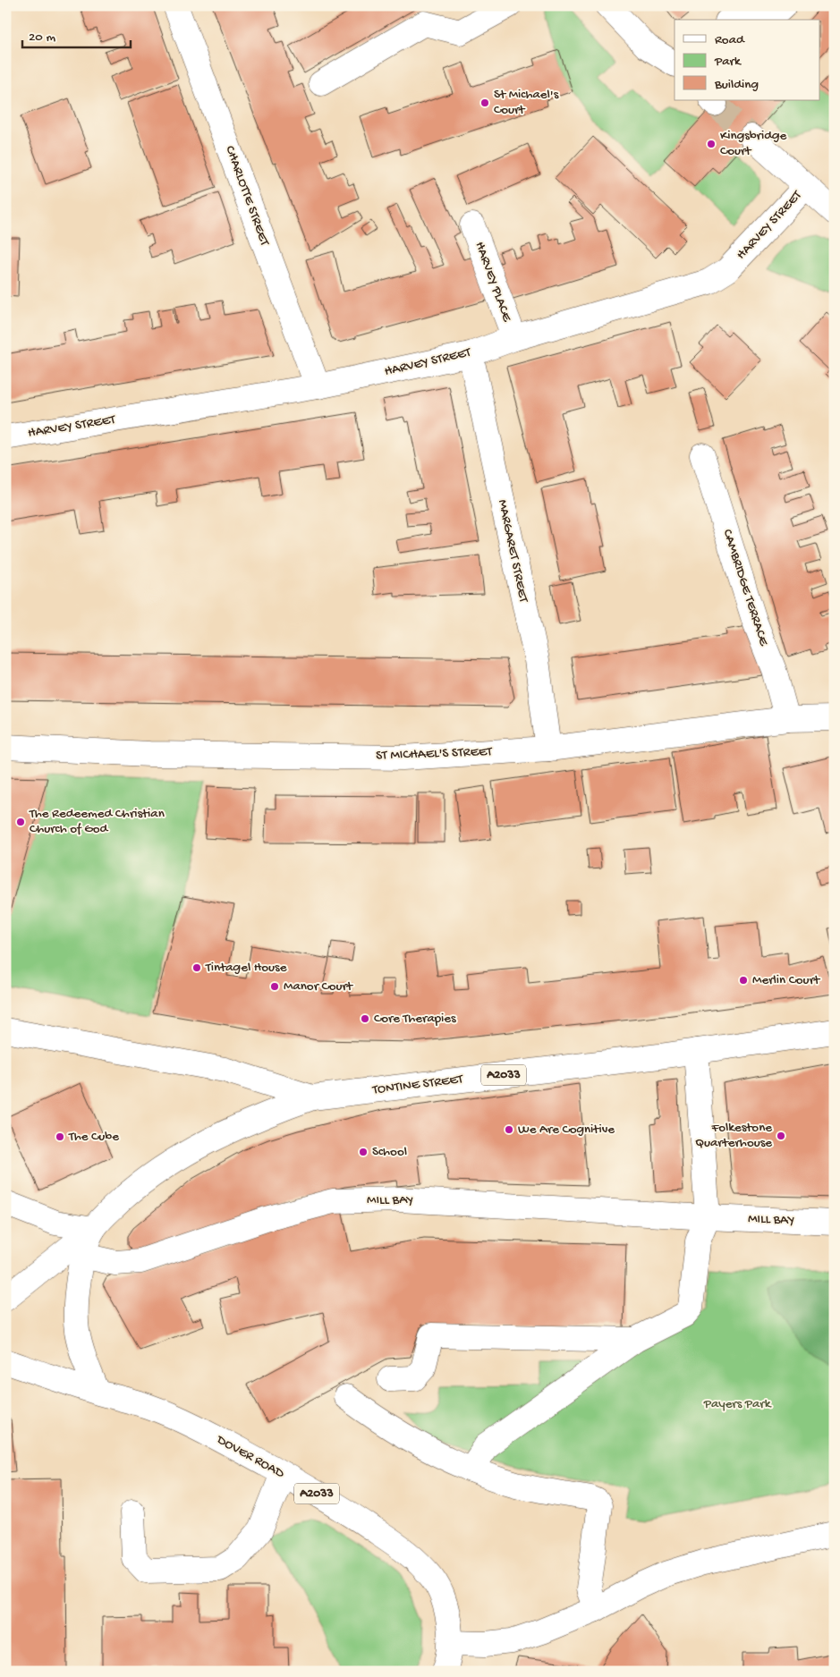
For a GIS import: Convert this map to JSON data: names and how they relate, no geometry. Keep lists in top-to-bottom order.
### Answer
{
  "streets": {
    "street": [
      "CHARLOTTE STREET",
      "HARVEY STREET",
      "HARVEY PLACE",
      "MARGARET STREET",
      "CAMBRIDGE TERRACE",
      "ST MICHAEL'S STREET",
      "A2033",
      "TONTINE STREET",
      "MILL BAY",
      "DOVER ROAD"
    ]
  },
  "crossings": [
    ["CHARLOTTE STREET", "HARVEY STREET"],
    ["HARVEY STREET", "HARVEY PLACE"],
    ["HARVEY STREET", "MARGARET STREET"],
    ["MARGARET STREET", "ST MICHAEL'S STREET"],
    ["CAMBRIDGE TERRACE", "ST MICHAEL'S STREET"],
    ["A2033", "TONTINE STREET"],
    ["A2033", "MILL BAY"],
    ["A2033", "DOVER ROAD"]
  ],
  "parks": ["Payers Park"],
  "places": [
    "St Michael's Court",
    "Kingsbridge Court",
    "The Redeemed Christian Church of God",
    "Tintagel House",
    "Merlin Court",
    "Manor Court",
    "Core Therapies",
    "We Are Cognitive",
    "Folkestone Quarterhouse",
    "The Cube",
    "School"
  ],
  "legend": ["Road", "Park", "Building"],
  "scale_bar": "20 m"
}
